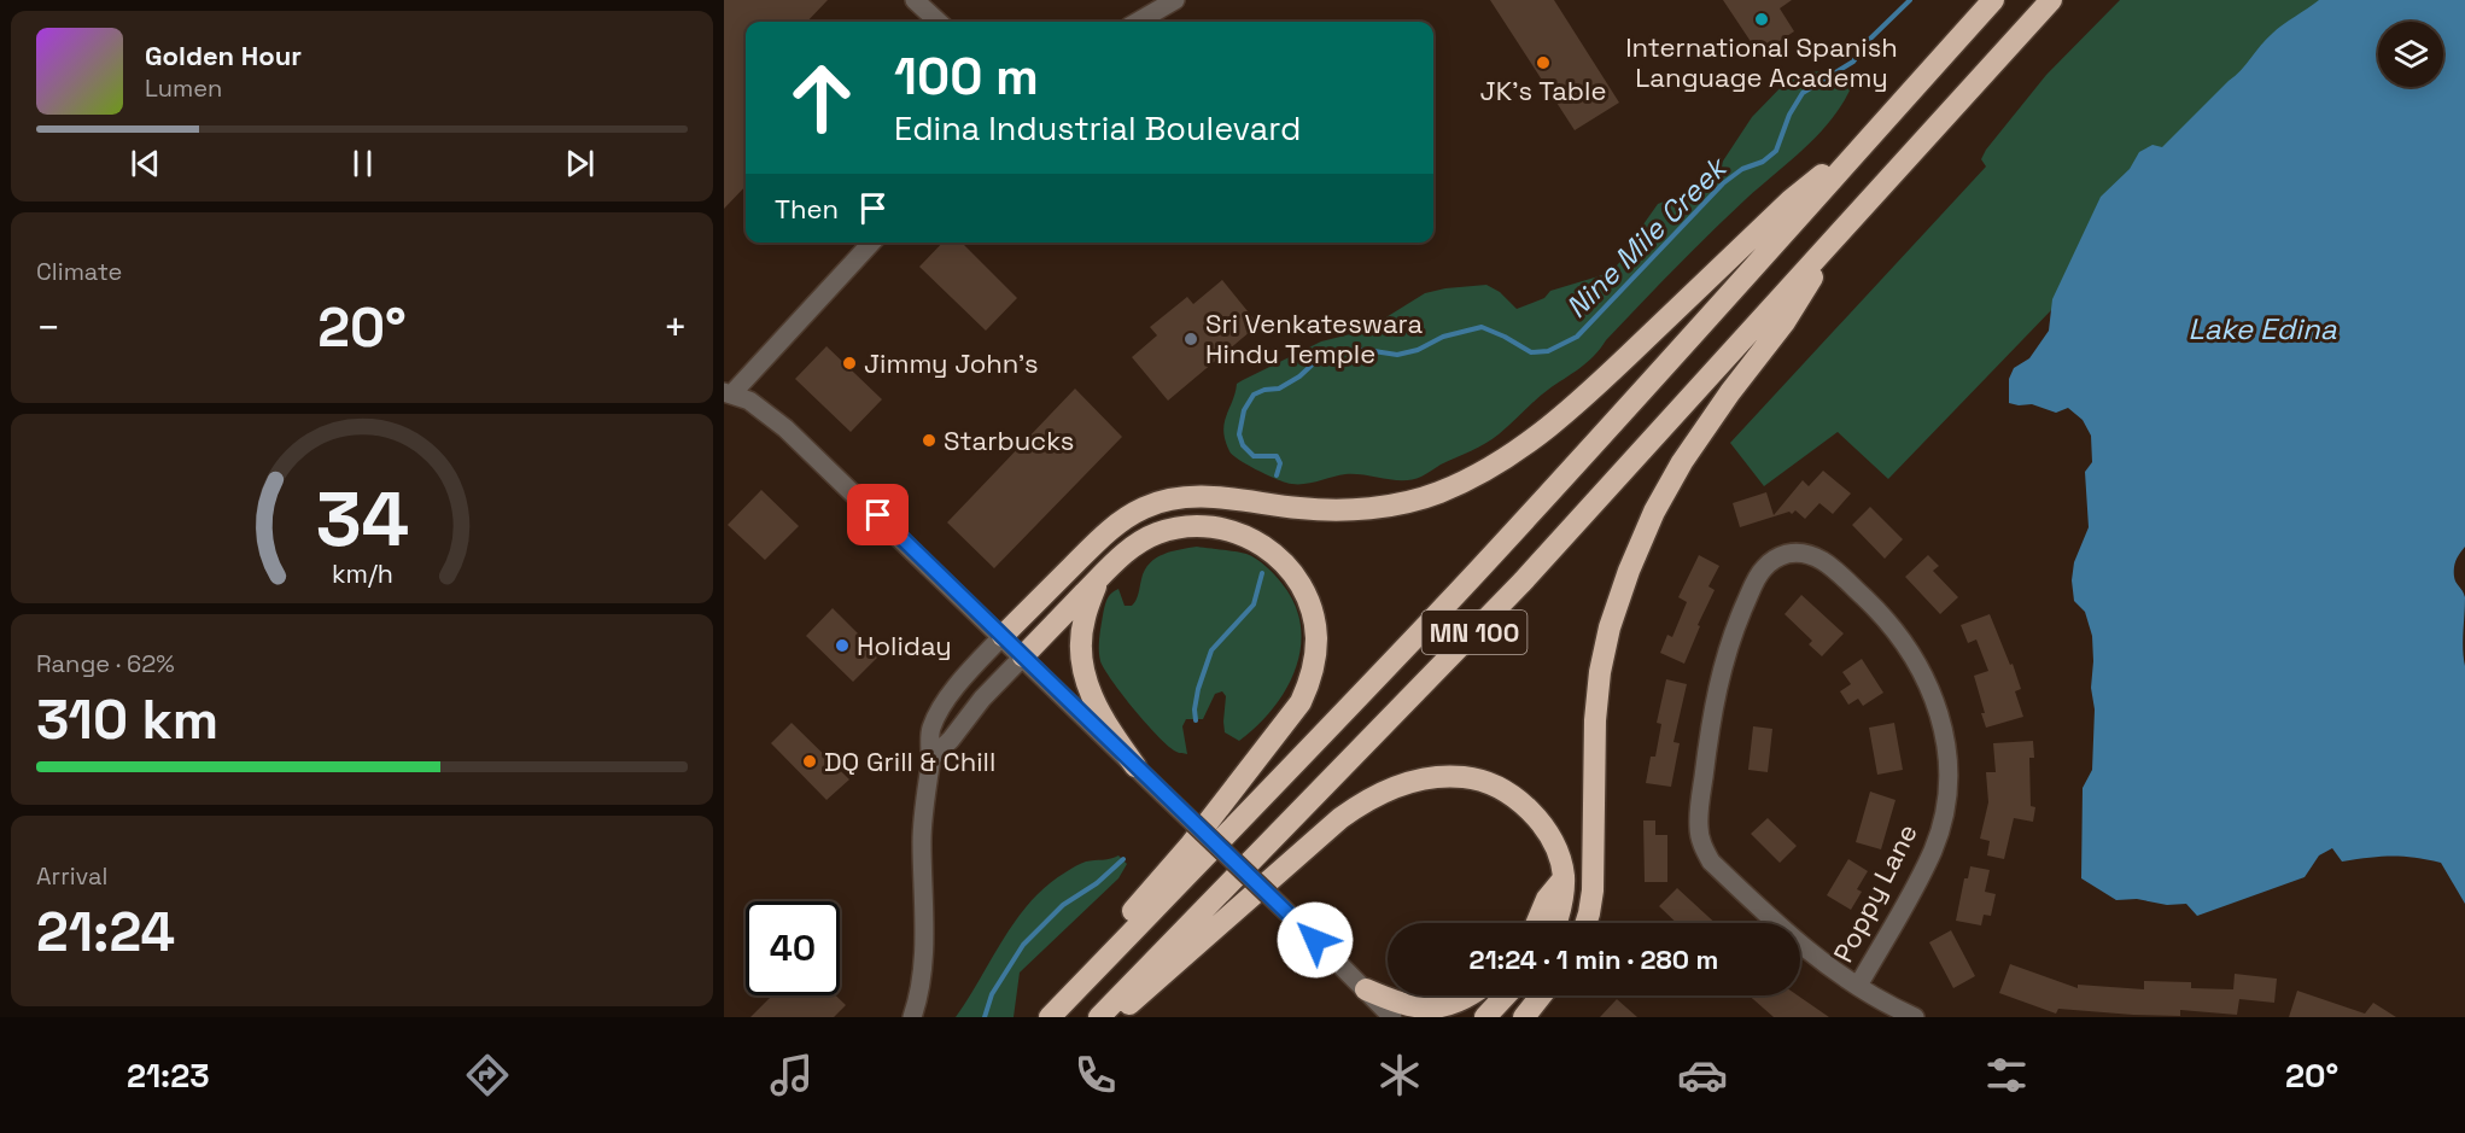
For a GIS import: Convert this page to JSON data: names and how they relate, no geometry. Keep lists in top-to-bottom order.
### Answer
{
  "streets": {
    "highway": ["MN 100"],
    "street": ["Poppy Lane"]
  },
  "water": ["Nine Mile Creek", "Lake Edina"],
  "places": [
    "International Spanish Language Academy",
    "JK's Table",
    "Sri Venkateswara Hindu Temple",
    "Jimmy John's",
    "Starbucks",
    "Holiday",
    "DQ Grill & Chill"
  ],
  "page": {
    "turn": ["100 m", "Edina Industrial Boulevard"],
    "song": ["Golden Hour", "Lumen"],
    "then": "Then",
    "tile": [
      "Climate",
      ["Range · 62%", "310 km"],
      ["Arrival", "21:24"]
    ],
    "heat": ["−", "20°", "+"],
    "limit": "40",
    "trip": "21:24 · 1 min · 280 m",
    "tabs": ["21:23", "20°"],
    "gauge": ["34", "km/h"]
  }
}
